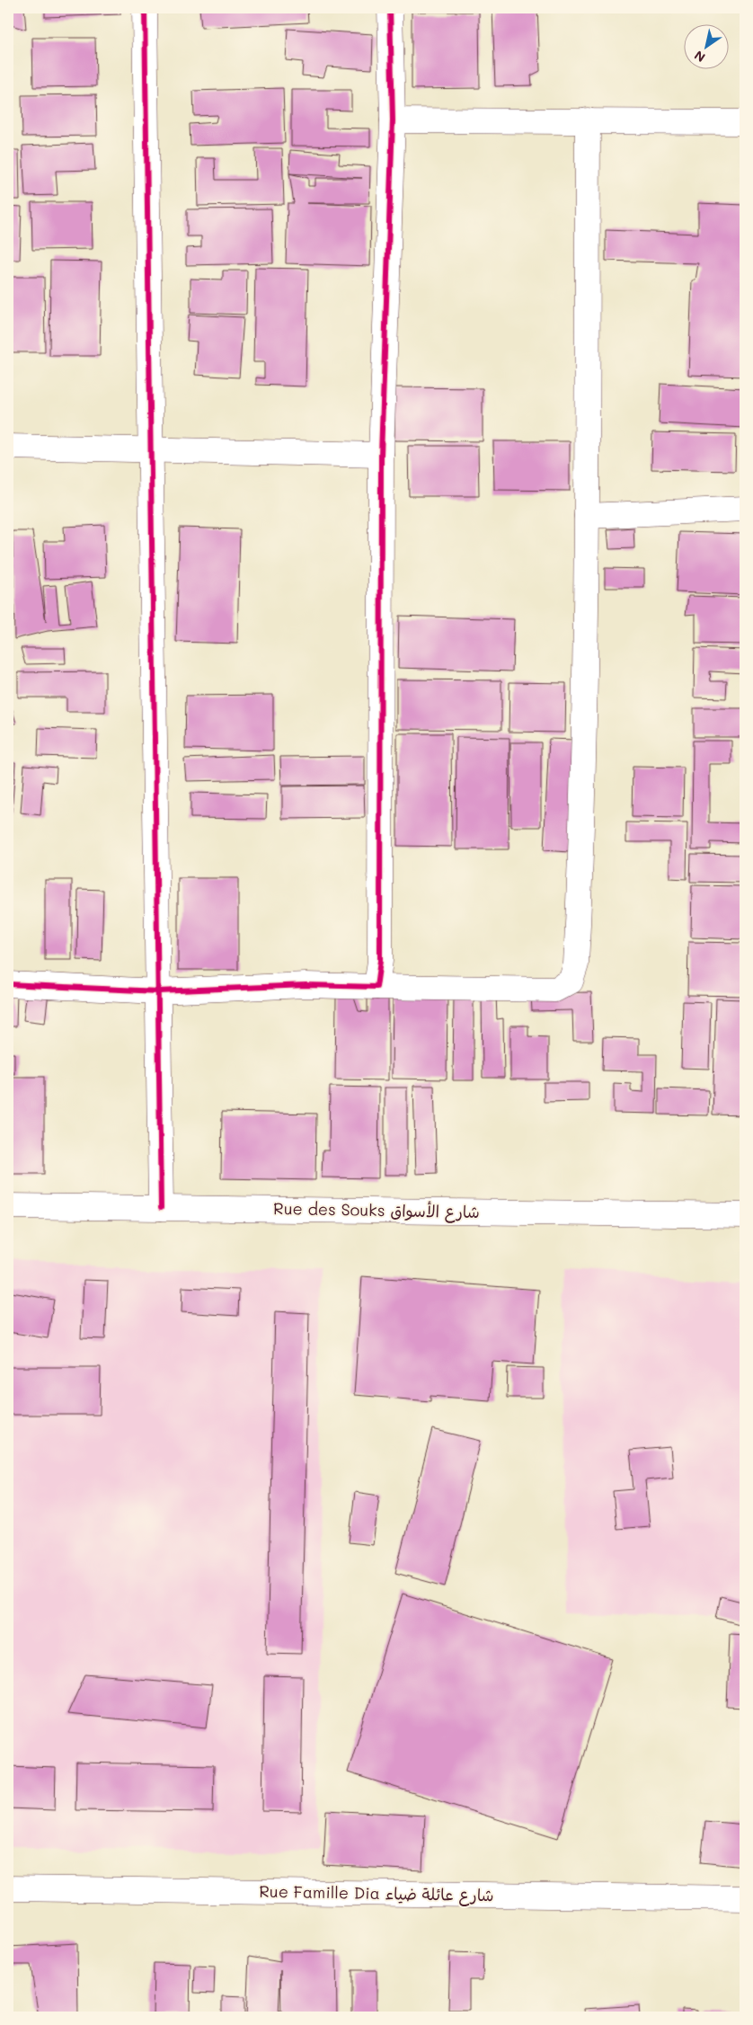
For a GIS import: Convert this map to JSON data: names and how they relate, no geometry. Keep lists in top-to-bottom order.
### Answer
{
  "streets": {
    "street": ["Rue des Souks شارع الأسواق", "Rue Famille Dia شارع عائلة ضياء"]
  },
  "north": "bottom left"
}
